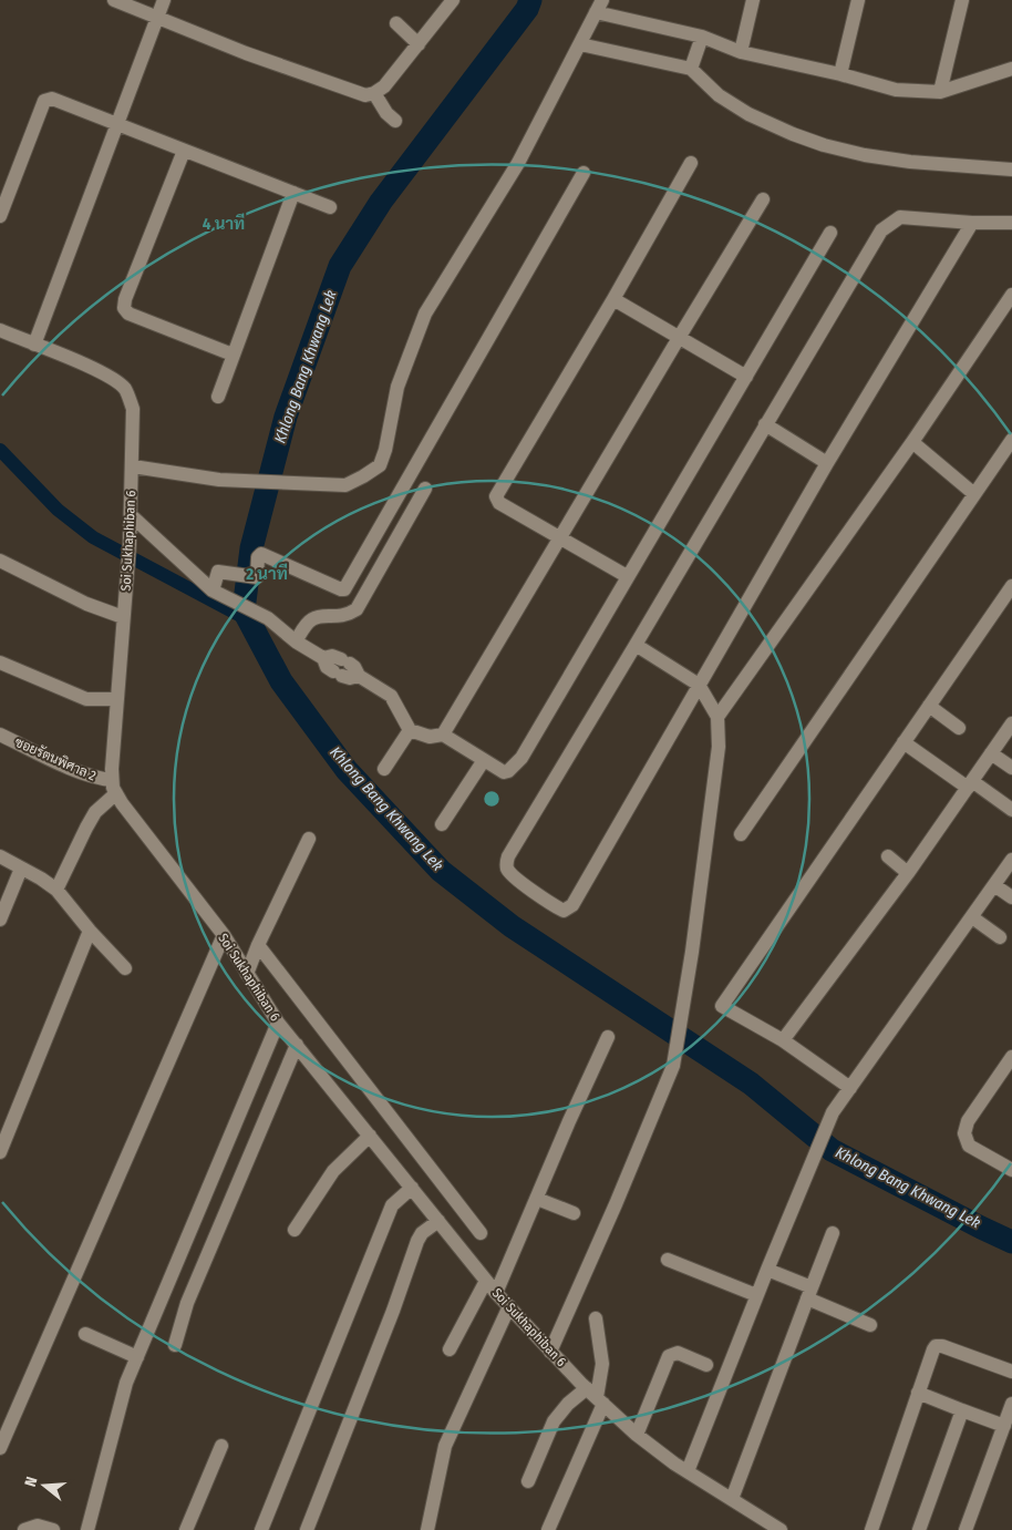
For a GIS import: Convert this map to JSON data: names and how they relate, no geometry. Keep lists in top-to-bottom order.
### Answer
{
  "streets": {
    "street": ["Soi Sukhaphiban 6", "ซอยรัตนพิศาล 2"]
  },
  "crossings": [
    ["Soi Sukhaphiban 6", "ซอยรัตนพิศาล 2"]
  ],
  "water": ["Khlong Bang Khwang Lek"],
  "north": "left",
  "rings": ["4 นาที", "2 นาที"]
}
